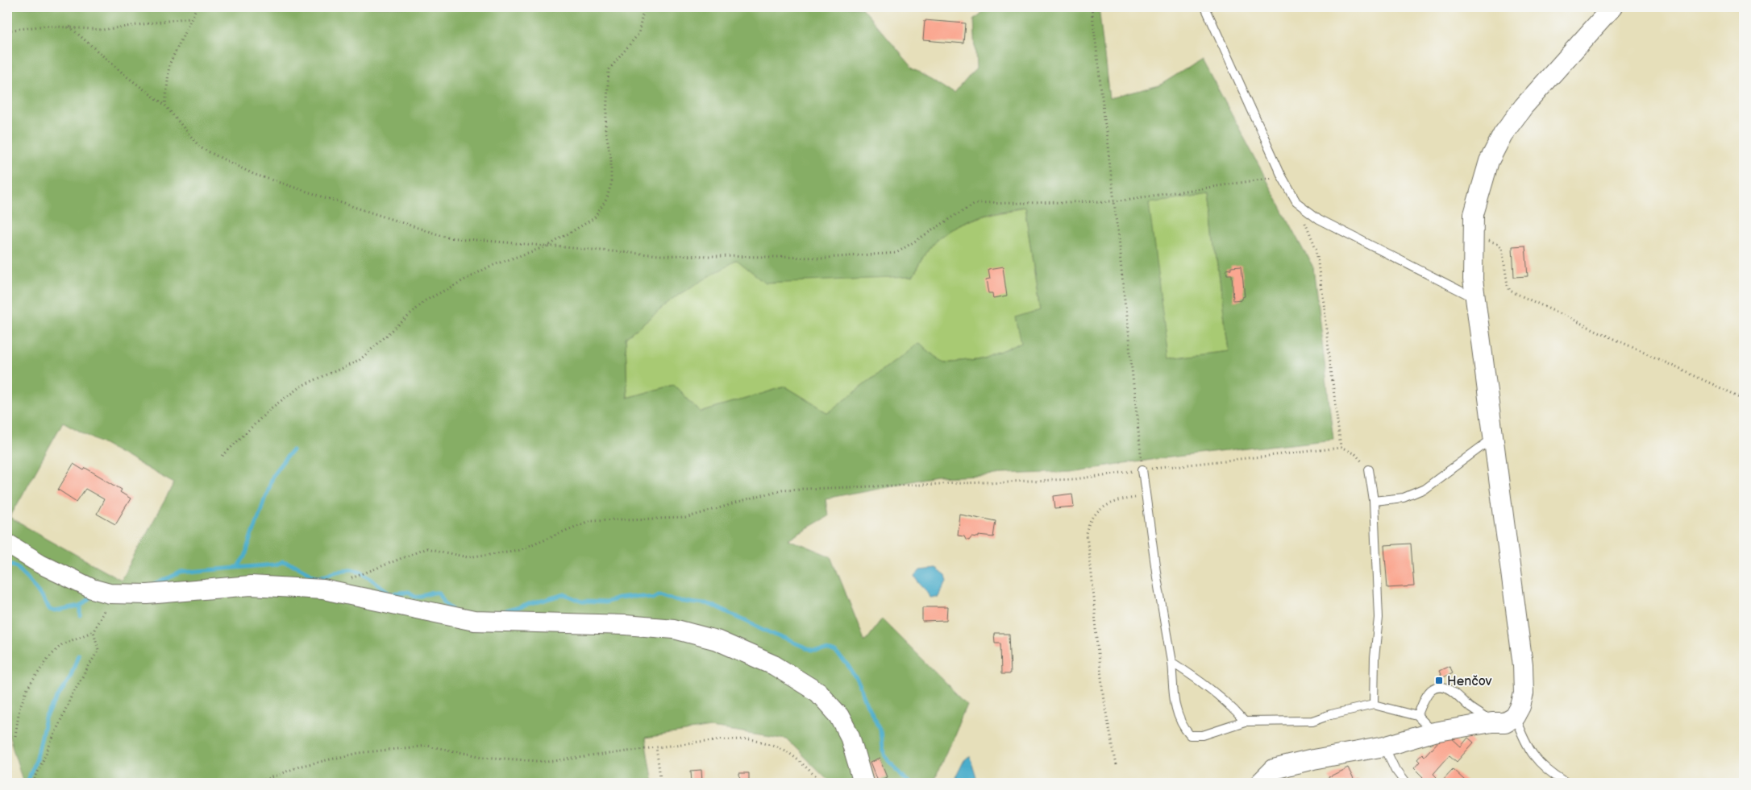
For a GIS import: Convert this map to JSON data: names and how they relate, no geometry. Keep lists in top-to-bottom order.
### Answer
{
  "places": {
    "transit": ["Henčov"]
  }
}
